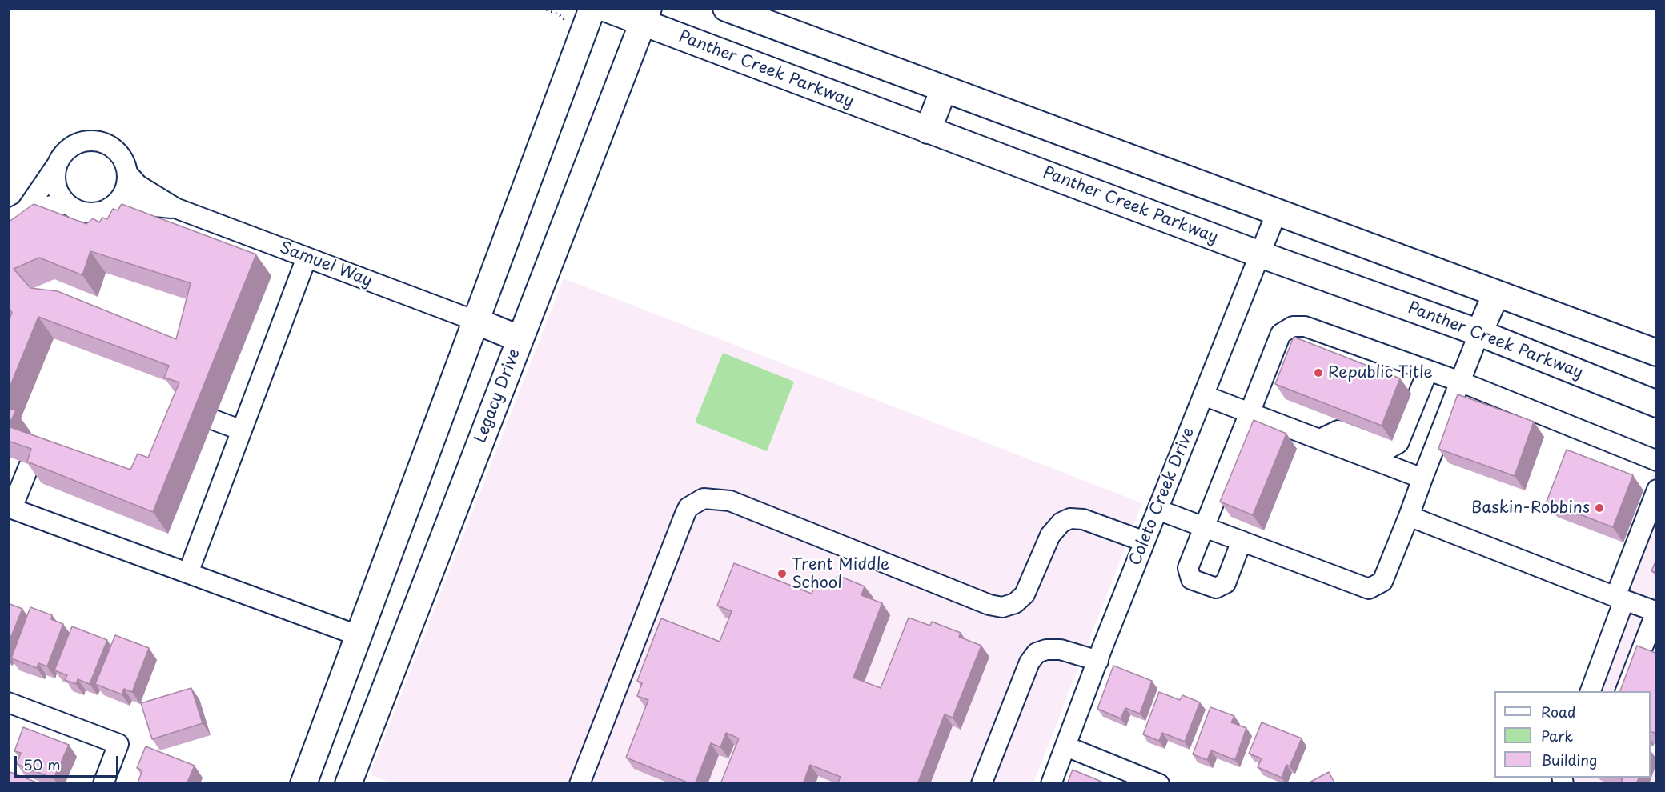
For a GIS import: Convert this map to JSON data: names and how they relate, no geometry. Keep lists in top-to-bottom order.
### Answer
{
  "streets": {
    "main road": ["Panther Creek Parkway", "Legacy Drive"],
    "street": ["Samuel Way", "Coleto Creek Drive"]
  },
  "crossings": [
    ["Panther Creek Parkway", "Legacy Drive"],
    ["Panther Creek Parkway", "Coleto Creek Drive"]
  ],
  "places": ["Republic Title", "Baskin-Robbins", "Trent Middle School"],
  "legend": ["Road", "Park", "Building"],
  "scale_bar": "50 m"
}
